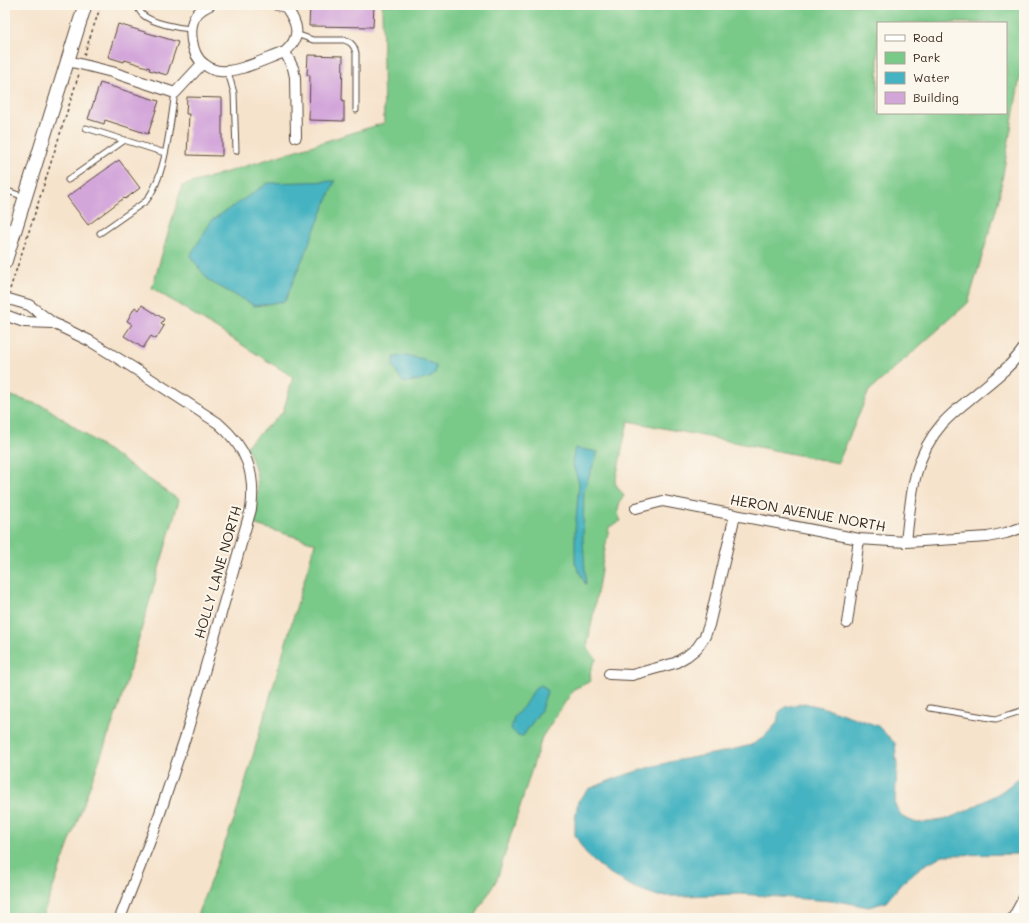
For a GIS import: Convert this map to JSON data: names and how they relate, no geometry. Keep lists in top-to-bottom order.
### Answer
{
  "streets": {
    "street": ["HERON AVENUE NORTH", "HOLLY LANE NORTH"]
  },
  "legend": [
    "Road",
    "Park",
    "Water",
    "Building"
  ]
}
